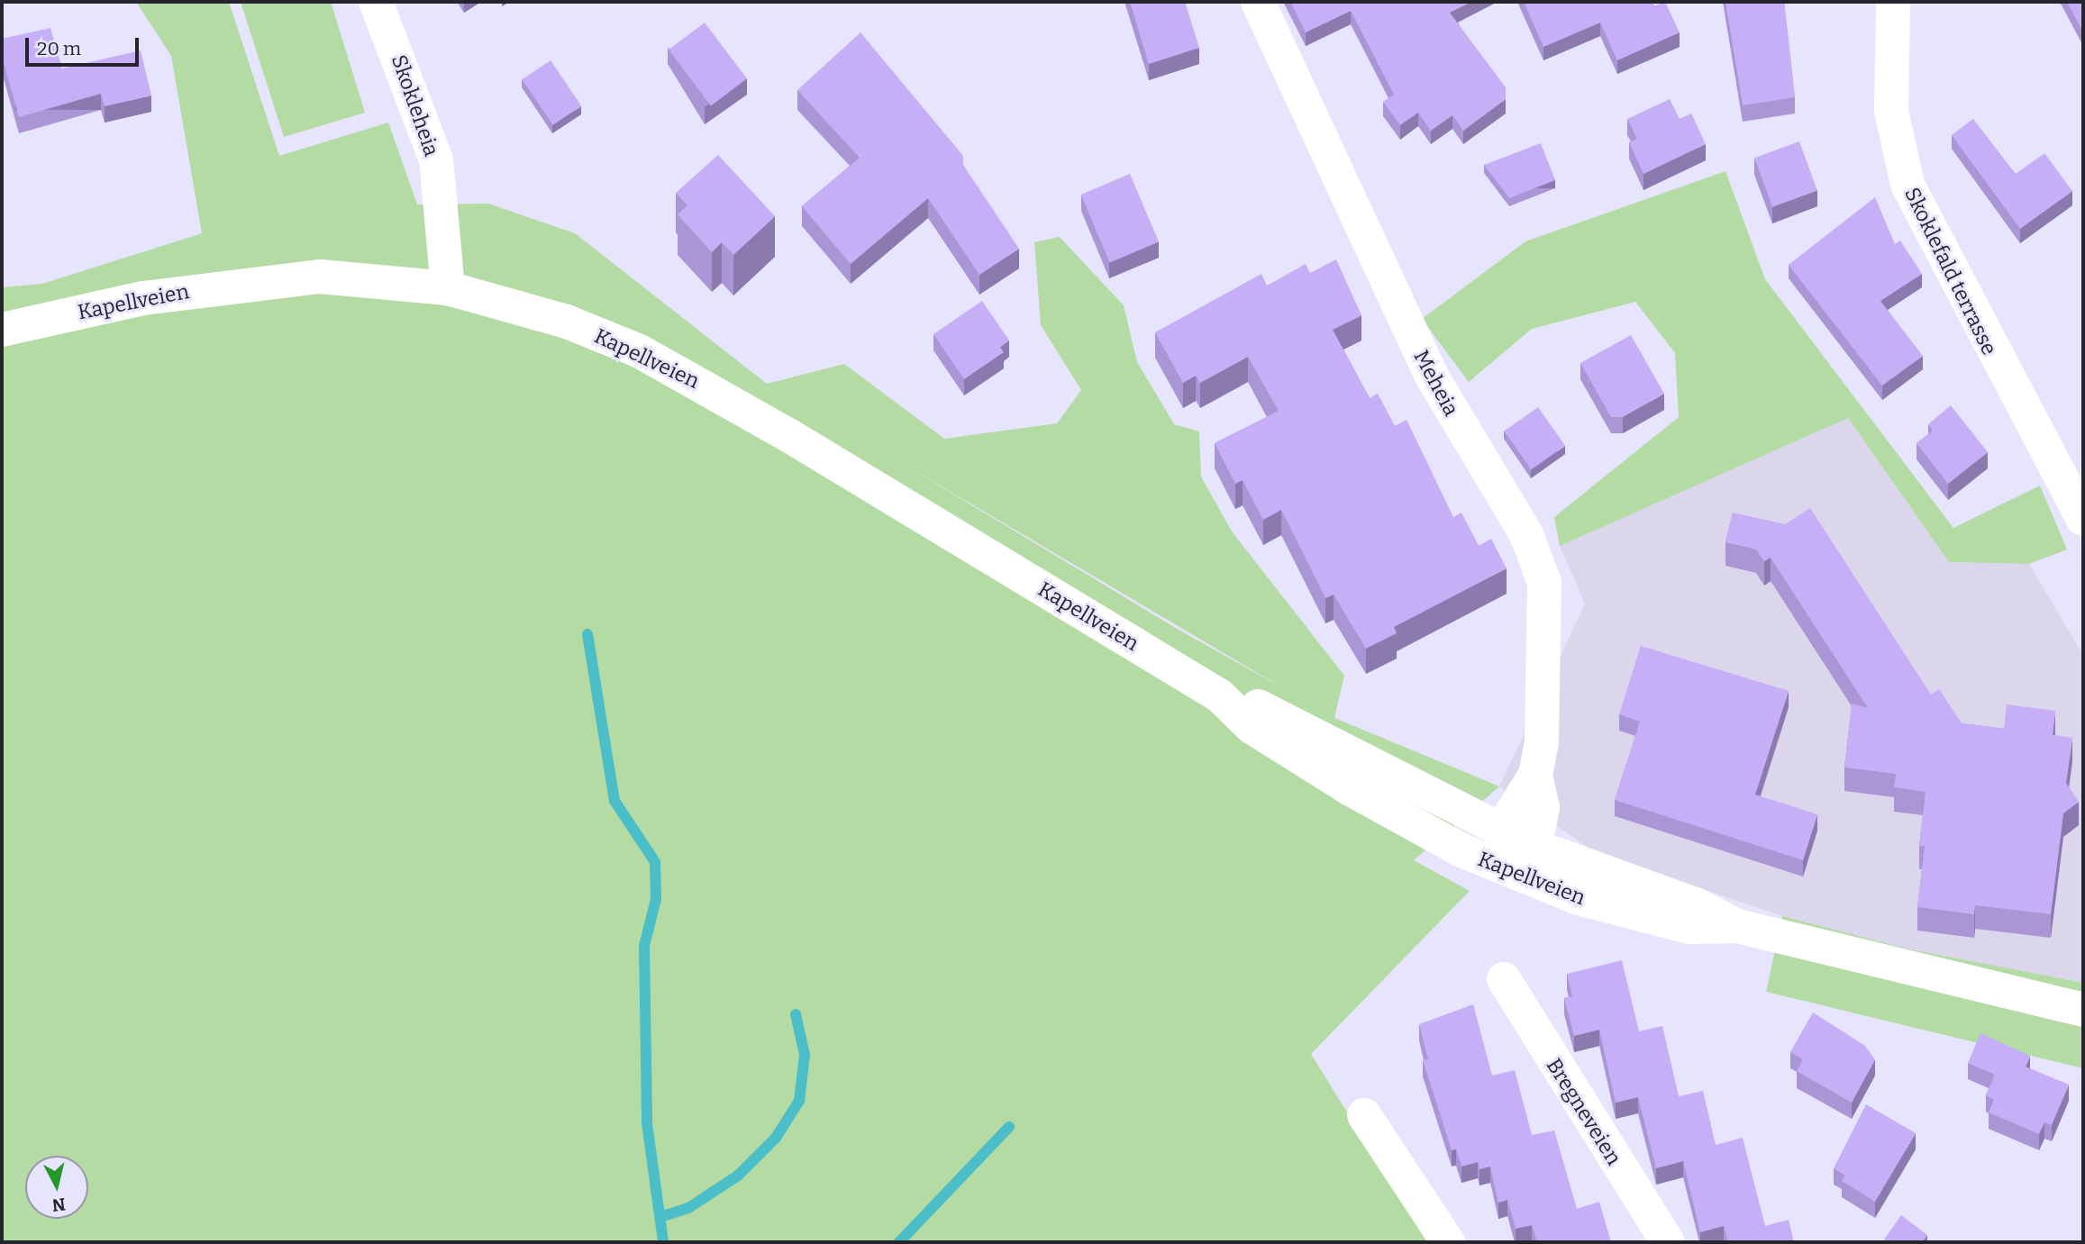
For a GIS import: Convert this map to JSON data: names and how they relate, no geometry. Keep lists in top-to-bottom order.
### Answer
{
  "streets": {
    "main road": [
      "Skokleheia",
      "Skoklefald terrasse",
      "Kapellveien",
      "Meheia",
      "Bregneveien"
    ]
  },
  "crossings": [
    ["Skokleheia", "Kapellveien"],
    ["Kapellveien", "Meheia"]
  ],
  "scale_bar": "20 m",
  "north": "bottom"
}
